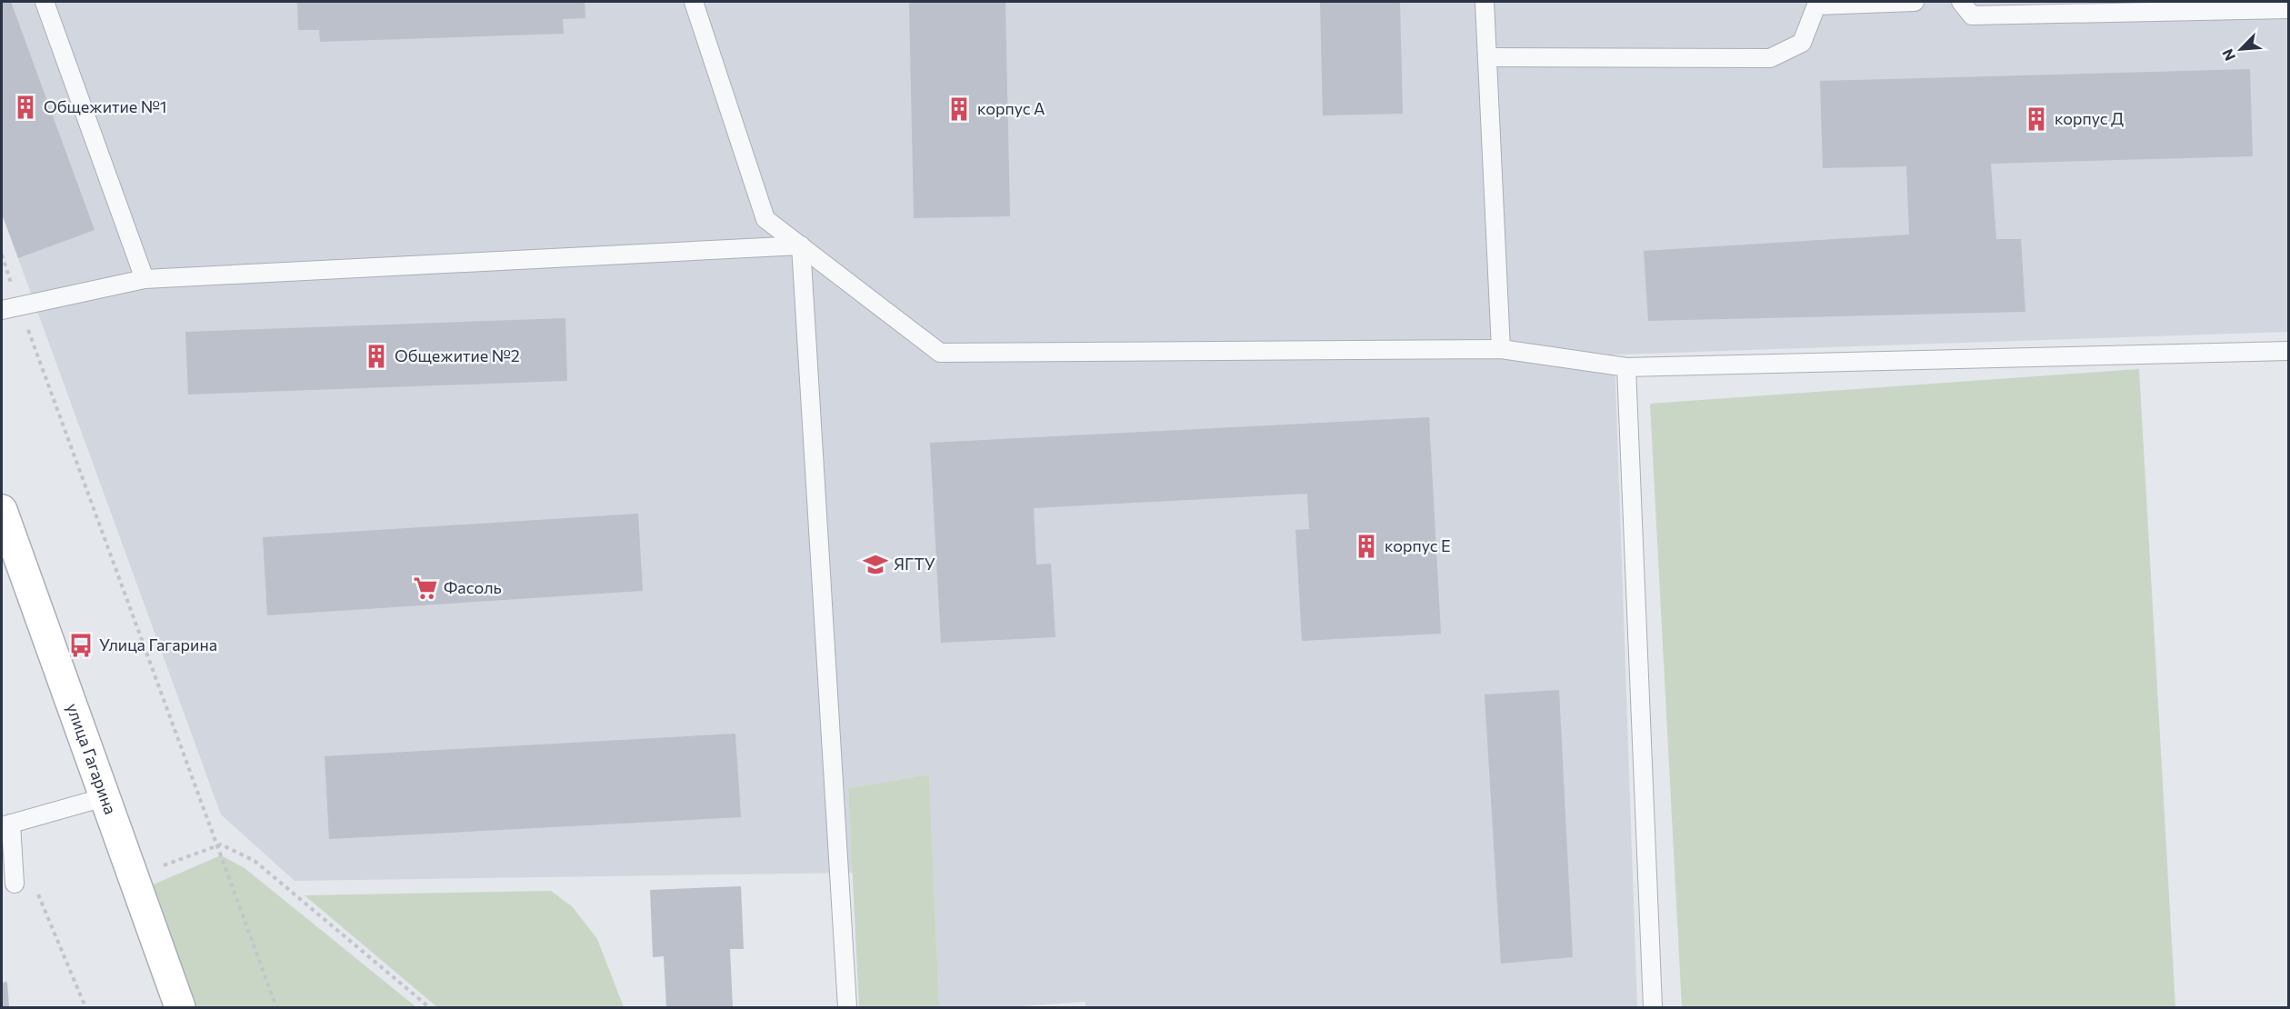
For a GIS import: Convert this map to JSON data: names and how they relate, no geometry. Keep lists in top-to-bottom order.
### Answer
{
  "streets": {
    "main road": ["улица Гагарина"]
  },
  "places": {
    "building": [
      "Общежитие №1",
      "корпус А",
      "корпус Д",
      "Общежитие №2",
      "корпус Е"
    ],
    "school or university": ["ЯГТУ"],
    "supermarket": ["Фасоль"],
    "bus stop": ["Улица Гагарина"]
  },
  "north": "bottom left"
}
